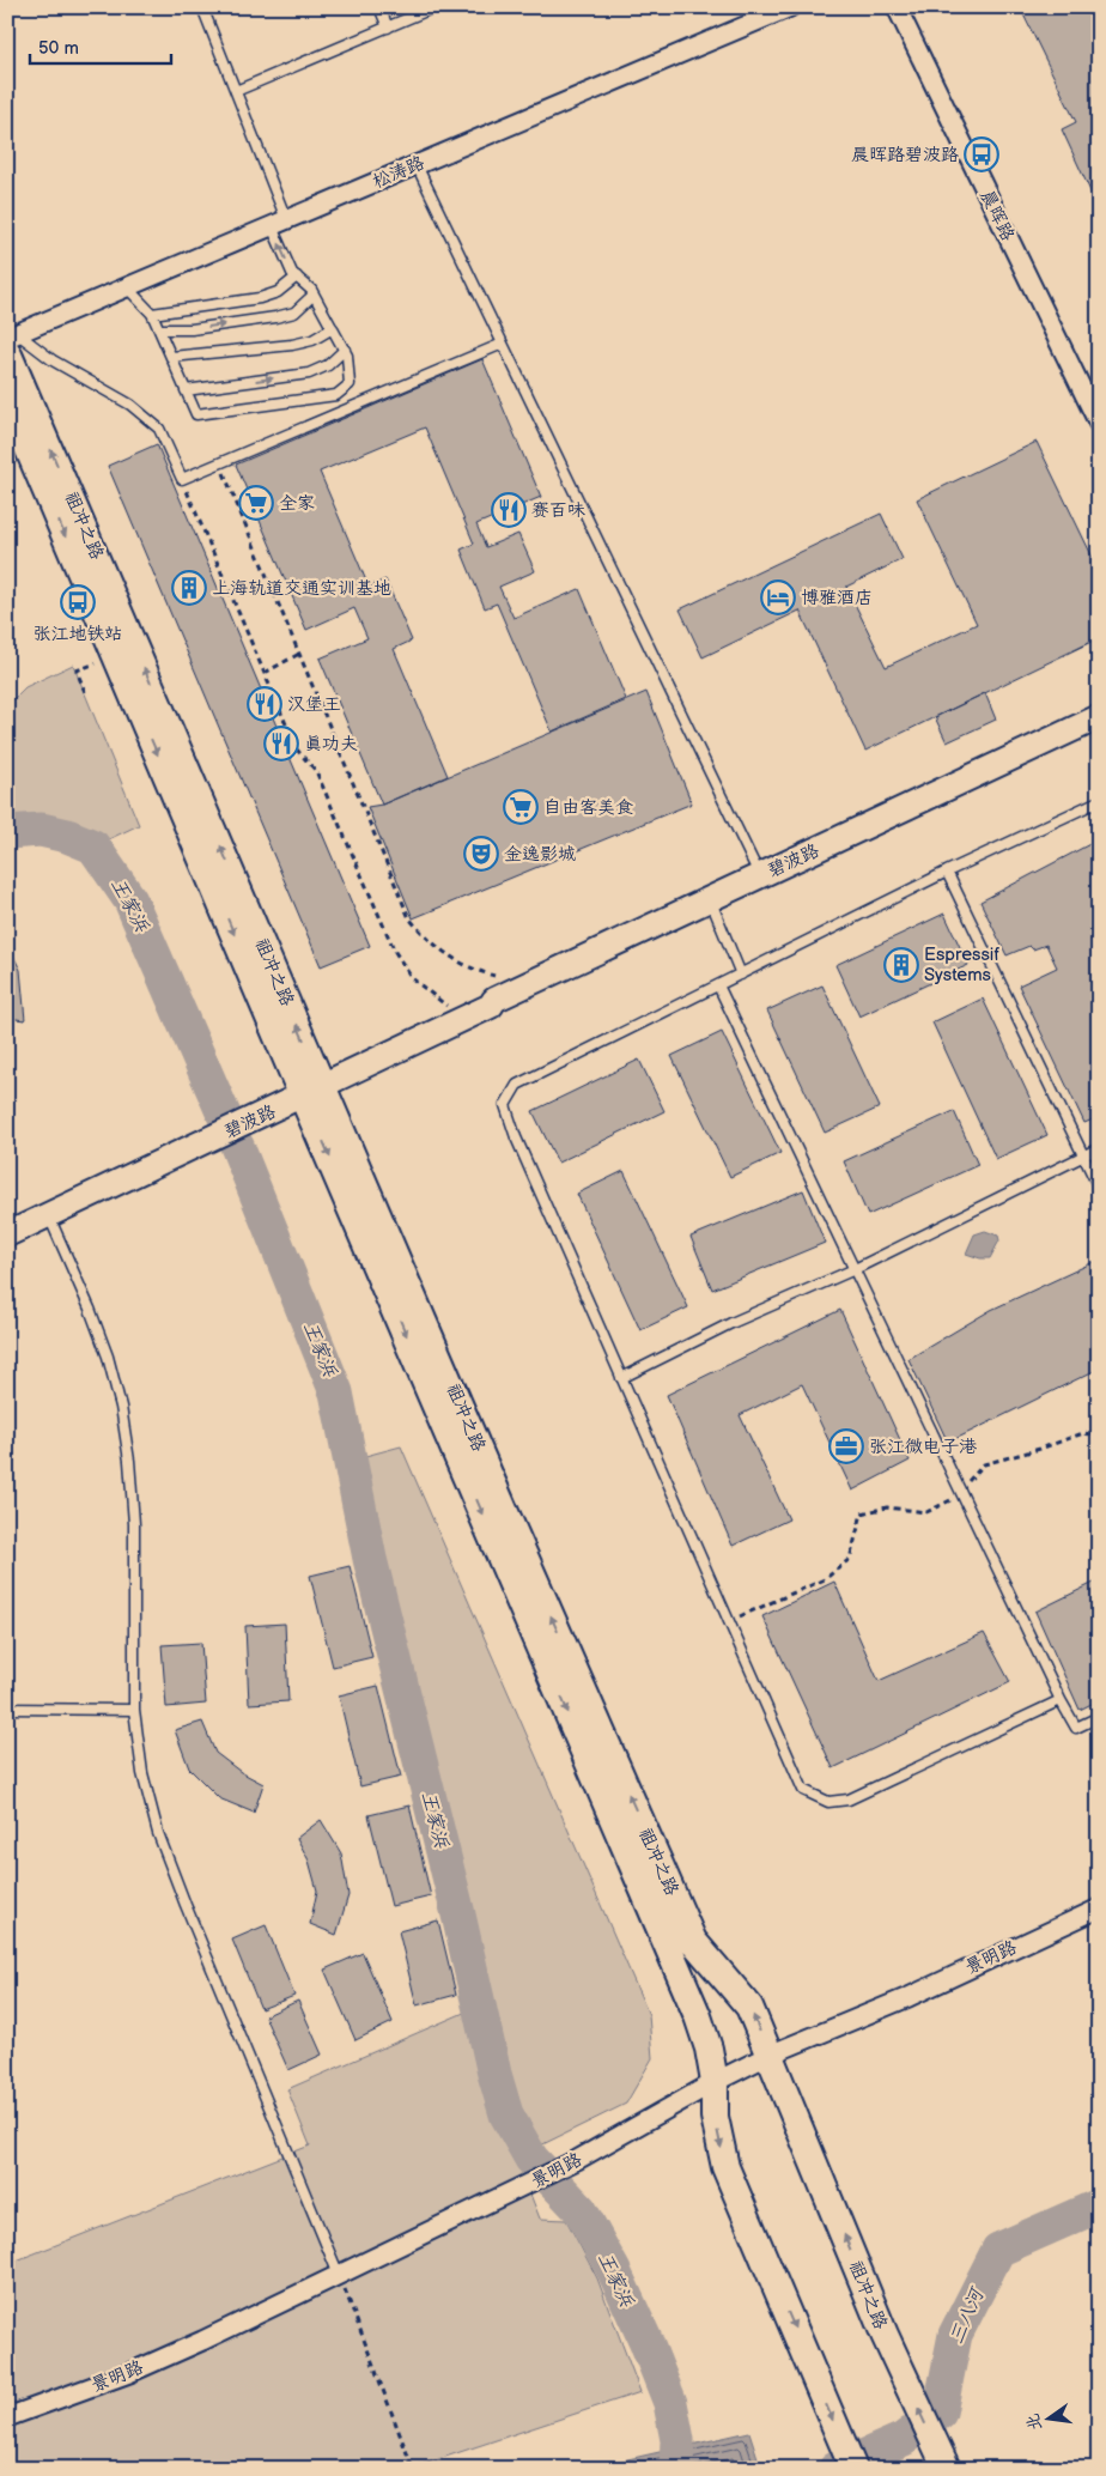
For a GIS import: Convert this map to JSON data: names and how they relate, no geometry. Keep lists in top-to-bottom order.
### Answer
{
  "streets": {
    "main road": ["祖冲之路"],
    "street": [
      "松涛路",
      "晨晖路",
      "碧波路",
      "景明路"
    ]
  },
  "crossings": [
    ["松涛路", "祖冲之路"],
    ["祖冲之路", "碧波路"],
    ["祖冲之路", "景明路"]
  ],
  "water": ["王家浜", "三八河"],
  "places": {
    "bus stop": ["晨晖路碧波路", "张江地铁站"],
    "supermarket": ["全家", "自由客美食"],
    "restaurant": ["赛百味", "汉堡王", "真功夫"],
    "building": ["上海轨道交通实训基地", "Espressif Systems"],
    "hotel": ["博雅酒店"],
    "theatre": ["金逸影城"],
    "office": ["张江微电子港"]
  },
  "scale_bar": "50 m",
  "north": "left"
}
